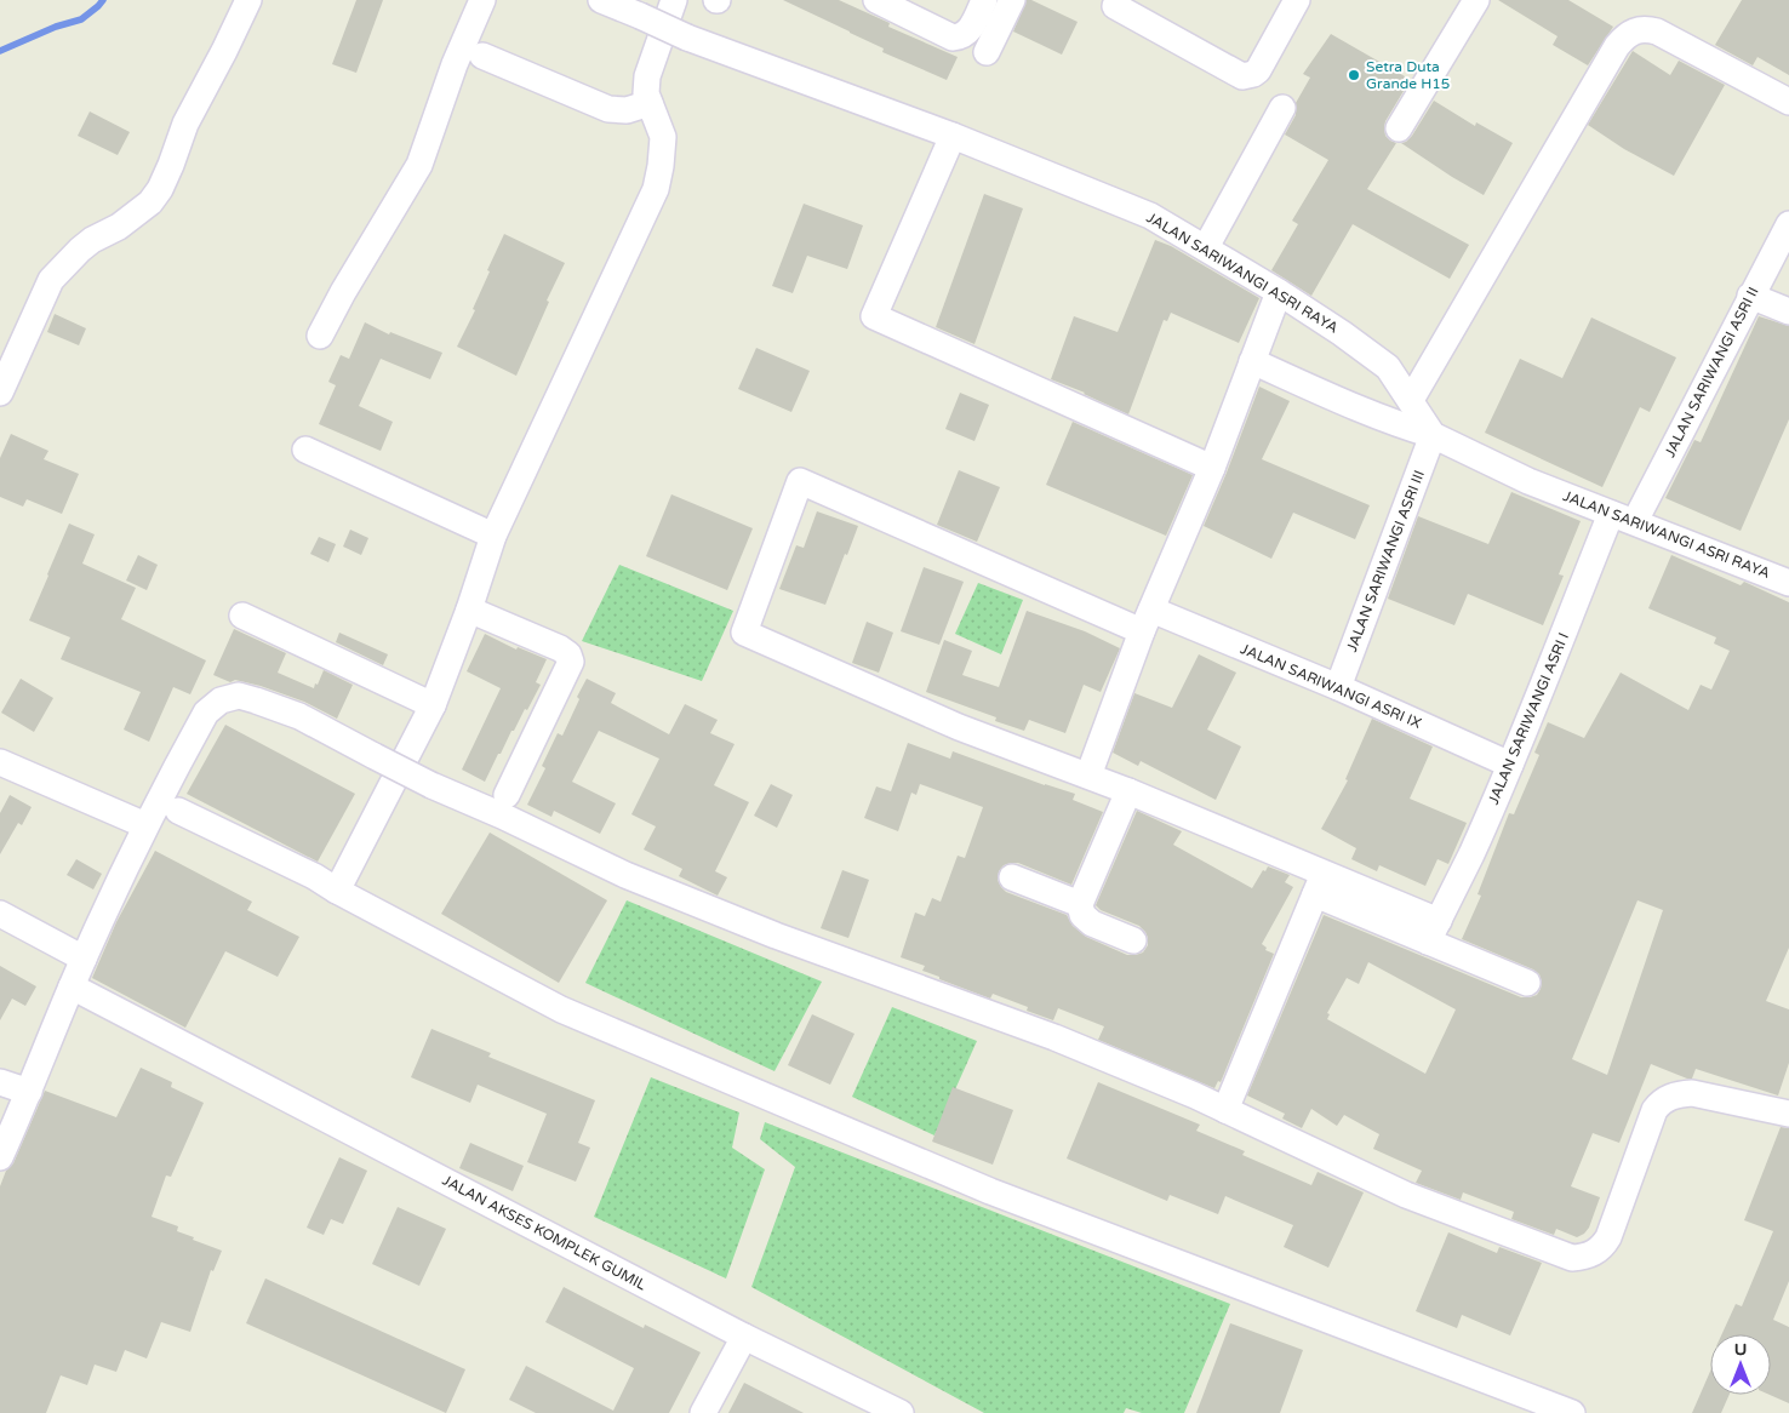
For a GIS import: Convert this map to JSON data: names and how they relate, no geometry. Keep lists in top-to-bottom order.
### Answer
{
  "streets": {
    "street": [
      "JALAN SARIWANGI ASRI RAYA",
      "JALAN SARIWANGI ASRI II",
      "JALAN SARIWANGI ASRI III",
      "JALAN SARIWANGI ASRI IX",
      "JALAN SARIWANGI ASRI I",
      "JALAN AKSES KOMPLEK GUMIL"
    ]
  },
  "crossings": [
    ["JALAN SARIWANGI ASRI RAYA", "JALAN SARIWANGI ASRI II"],
    ["JALAN SARIWANGI ASRI RAYA", "JALAN SARIWANGI ASRI III"],
    ["JALAN SARIWANGI ASRI RAYA", "JALAN SARIWANGI ASRI I"],
    ["JALAN SARIWANGI ASRI II", "JALAN SARIWANGI ASRI I"],
    ["JALAN SARIWANGI ASRI III", "JALAN SARIWANGI ASRI IX"],
    ["JALAN SARIWANGI ASRI IX", "JALAN SARIWANGI ASRI I"]
  ],
  "places": ["Setra Duta Grande H15"],
  "north": "top"
}
